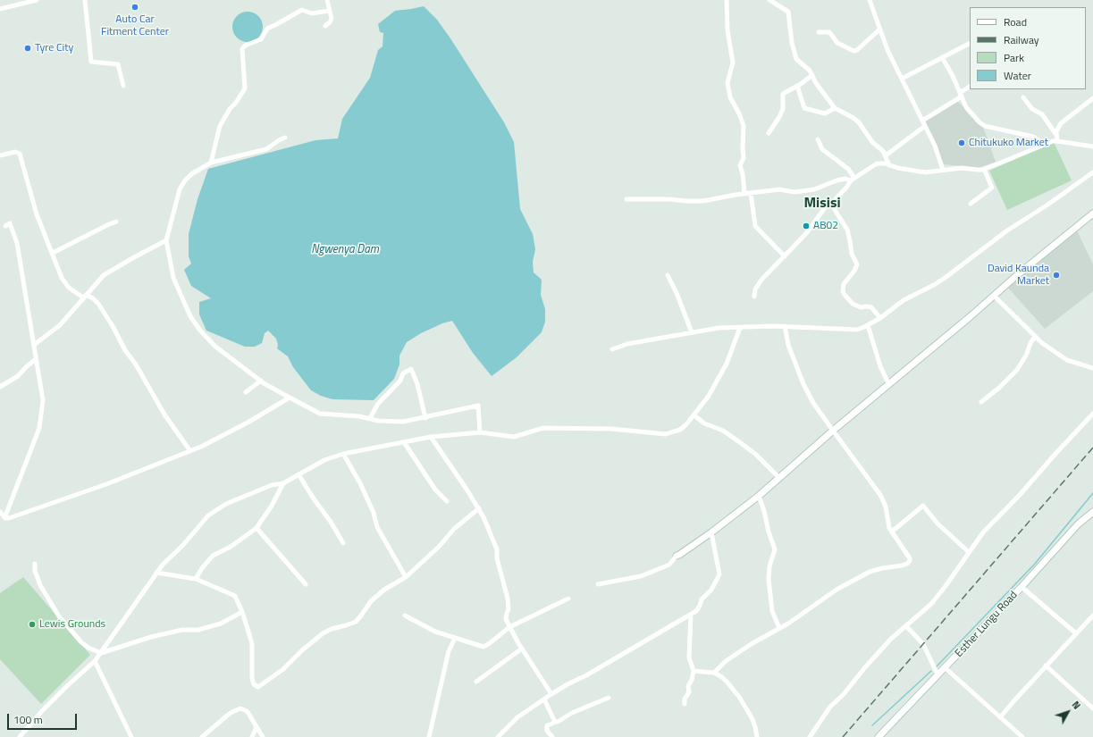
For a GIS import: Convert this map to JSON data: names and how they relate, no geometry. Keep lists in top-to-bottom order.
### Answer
{
  "streets": {
    "street": ["Esther Lungu Road"]
  },
  "districts": ["Misisi"],
  "water": ["Ngwenya Dam"],
  "places": [
    "Auto Car Fitment Center",
    "Tyre City",
    "Chitukuko Market",
    "AB02",
    "David Kaunda Market",
    "Lewis Grounds"
  ],
  "legend": [
    "Road",
    "Railway",
    "Park",
    "Water"
  ],
  "scale_bar": "100 m",
  "north": "top right"
}
